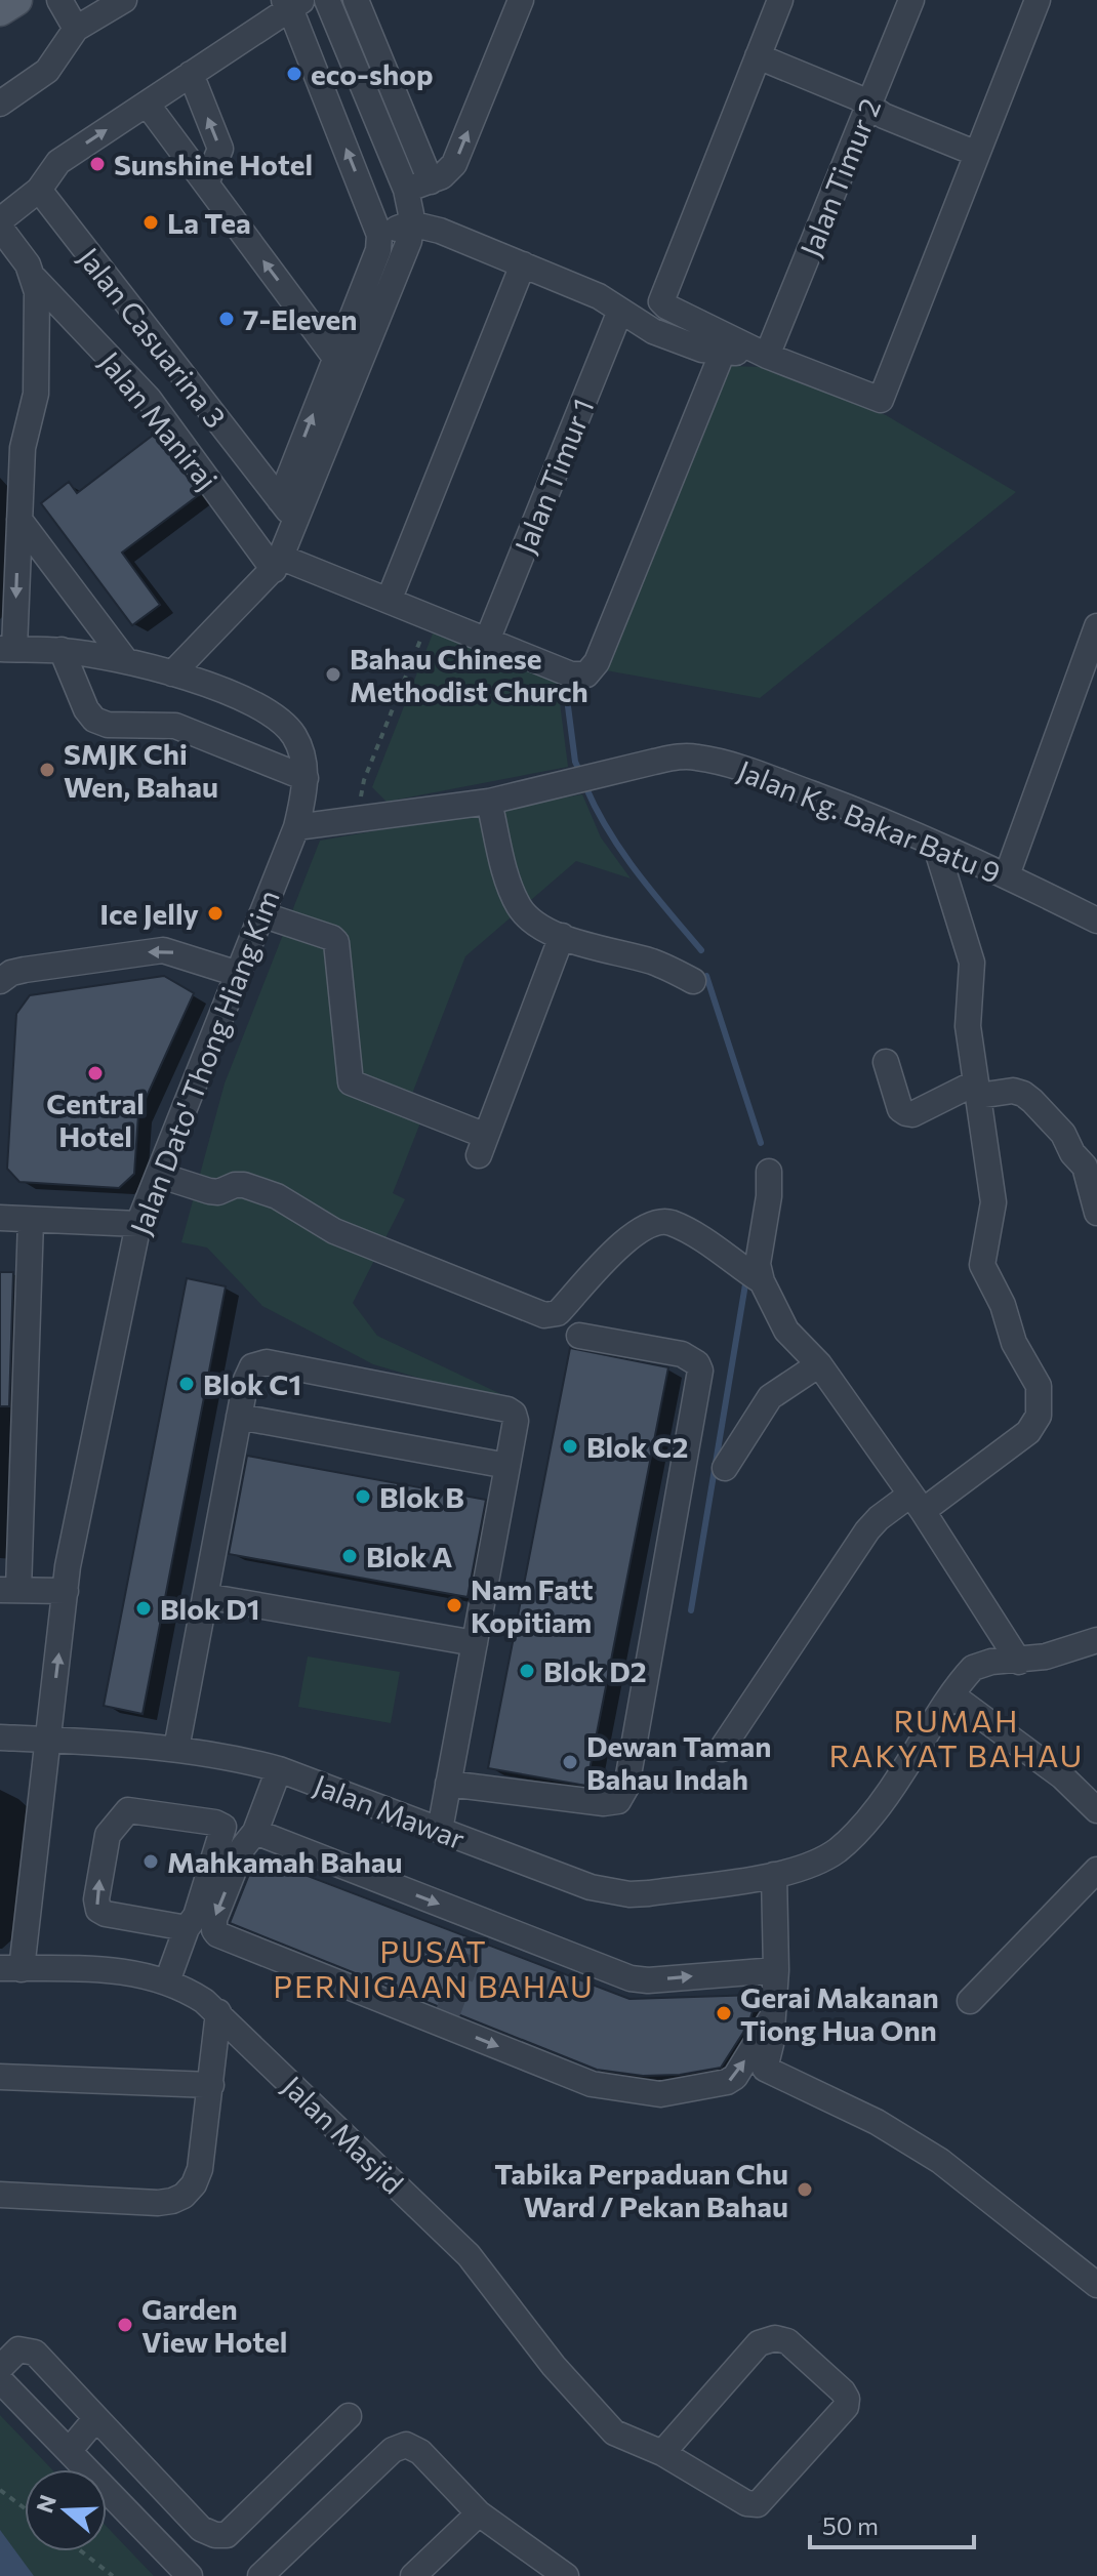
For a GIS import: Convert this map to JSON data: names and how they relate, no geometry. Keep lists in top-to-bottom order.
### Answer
{
  "streets": {
    "street": [
      "Jalan Timur 2",
      "Jalan Casuarina 3",
      "Jalan Maniraj",
      "Jalan Timur 1",
      "Jalan Kg. Bakar Batu 9",
      "Jalan Dato' Thong Hiang Kim",
      "Jalan Mawar",
      "Jalan Masjid"
    ]
  },
  "crossings": [
    ["Jalan Kg. Bakar Batu 9", "Jalan Dato' Thong Hiang Kim"],
    ["Jalan Dato' Thong Hiang Kim", "Jalan Mawar"],
    ["Jalan Dato' Thong Hiang Kim", "Jalan Masjid"]
  ],
  "districts": ["RUMAH RAKYAT BAHAU", "PUSAT PERNIGAAN BAHAU"],
  "places": [
    "eco-shop",
    "Sunshine Hotel",
    "La Tea",
    "7-Eleven",
    "Bahau Chinese Methodist Church",
    "SMJK Chi Wen, Bahau",
    "Ice Jelly",
    "Central Hotel",
    "Blok C1",
    "Blok C2",
    "Blok B",
    "Blok A",
    "Nam Fatt Kopitiam",
    "Blok D1",
    "Blok D2",
    "Dewan Taman Bahau Indah",
    "Mahkamah Bahau",
    "Gerai Makanan Tiong Hua Onn",
    "Tabika Perpaduan Chu Ward / Pekan Bahau",
    "Garden View Hotel"
  ],
  "scale_bar": "50 m",
  "north": "left"
}
